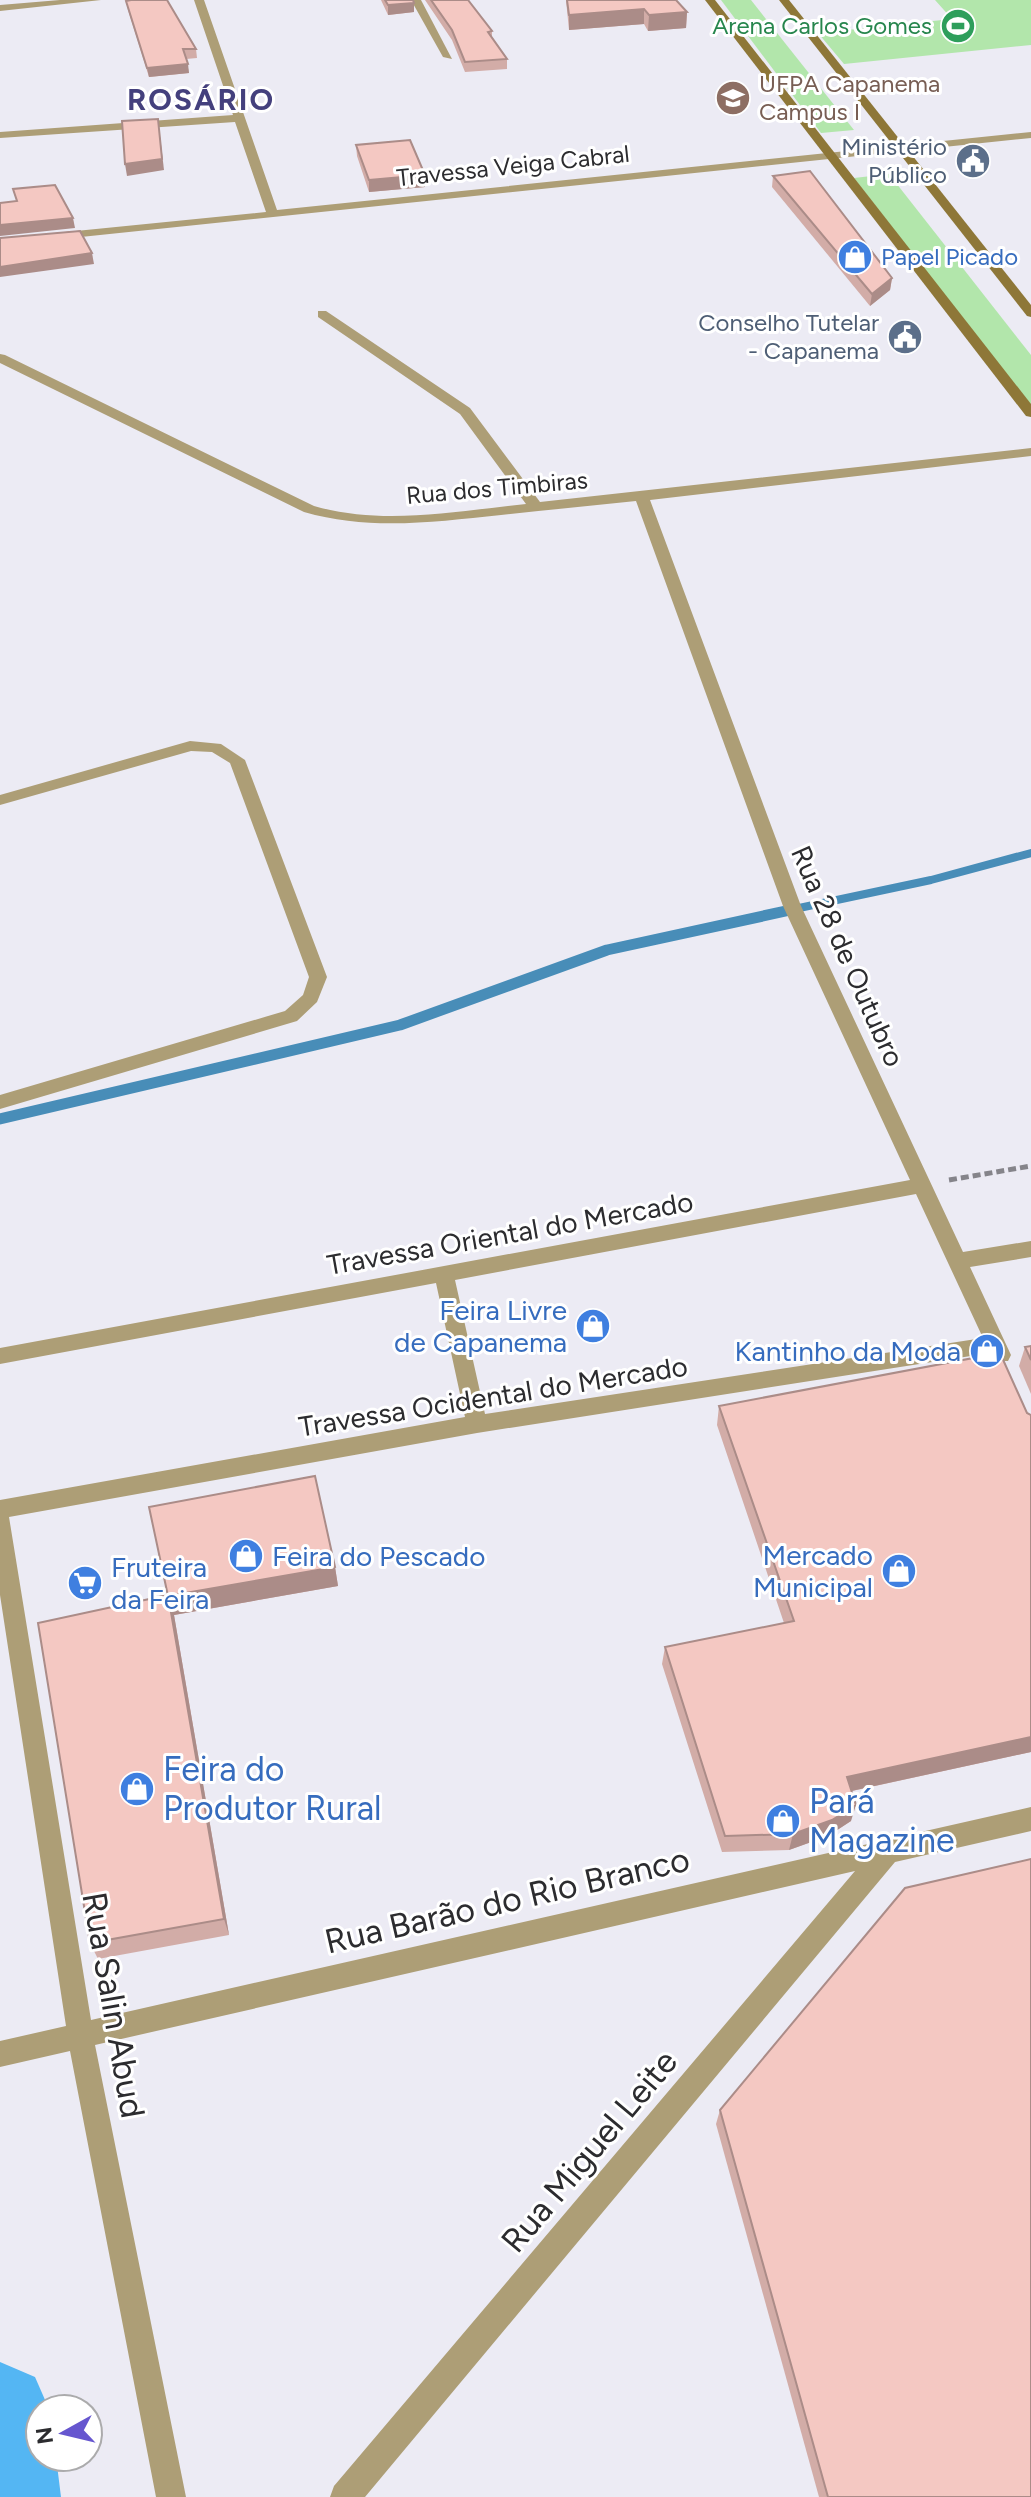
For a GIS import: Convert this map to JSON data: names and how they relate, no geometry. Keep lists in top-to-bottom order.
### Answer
{
  "streets": {
    "street": [
      "Travessa Veiga Cabral",
      "Rua dos Timbiras",
      "Rua 28 de Outubro",
      "Travessa Oriental do Mercado",
      "Travessa Ocidental do Mercado",
      "Rua Barão do Rio Branco",
      "Rua Salin Abud",
      "Rua Miguel Leite"
    ]
  },
  "crossings": [
    ["Rua dos Timbiras", "Rua 28 de Outubro"],
    ["Rua 28 de Outubro", "Travessa Oriental do Mercado"],
    ["Rua 28 de Outubro", "Travessa Ocidental do Mercado"],
    ["Rua Barão do Rio Branco", "Rua Salin Abud"],
    ["Rua Barão do Rio Branco", "Rua Miguel Leite"]
  ],
  "districts": ["ROSÁRIO"],
  "places": {
    "sports": ["Arena Carlos Gomes"],
    "school or university": ["UFPA Capanema Campus I"],
    "public building": ["Ministério Público", "Conselho Tutelar - Capanema"],
    "shop": [
      "Papel Picado",
      "Feira Livre de Capanema",
      "Kantinho da Moda",
      "Feira do Pescado",
      "Mercado Municipal",
      "Feira do Produtor Rural",
      "Pará Magazine"
    ],
    "supermarket": ["Fruteira da Feira"]
  },
  "north": "left"
}
